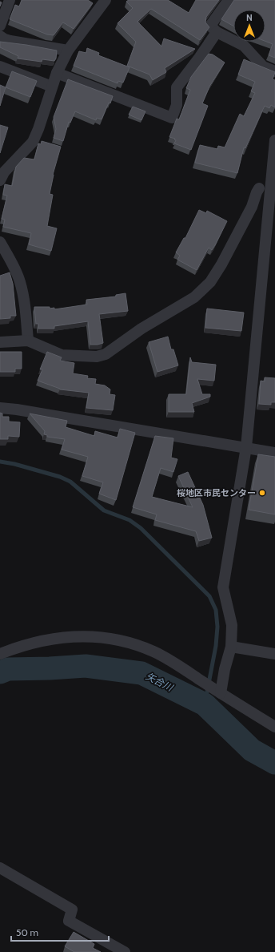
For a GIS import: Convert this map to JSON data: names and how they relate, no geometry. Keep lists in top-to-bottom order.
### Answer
{
  "water": ["矢合川"],
  "places": ["桜地区市民センター"],
  "scale_bar": "50 m",
  "north": "top"
}
